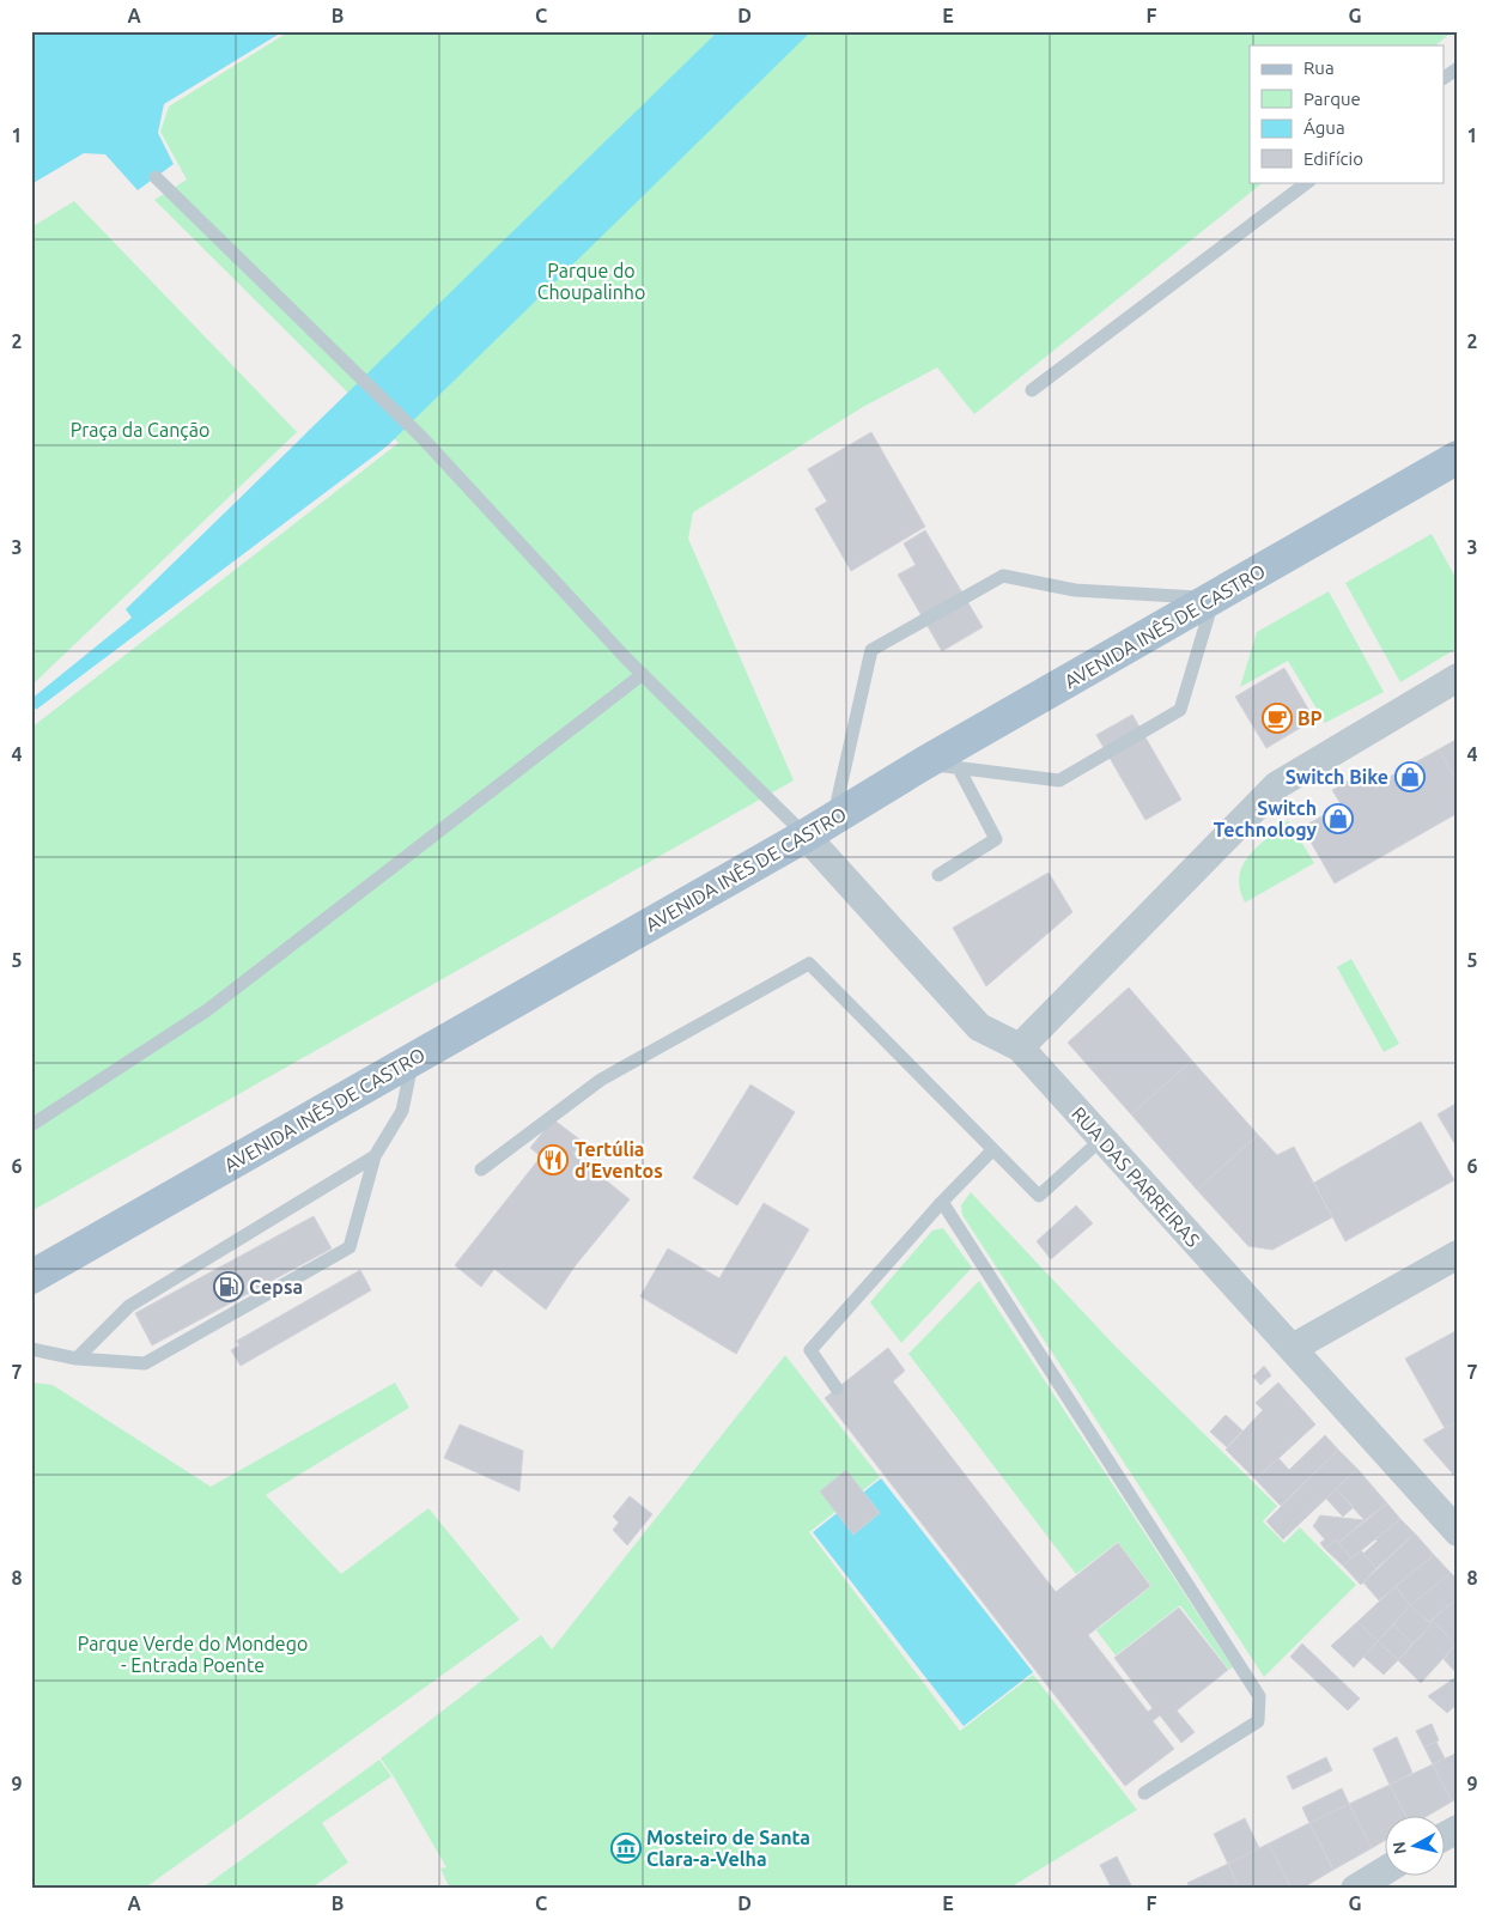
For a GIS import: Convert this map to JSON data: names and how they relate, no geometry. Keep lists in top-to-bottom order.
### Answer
{
  "streets": {
    "main road": ["AVENIDA INÊS DE CASTRO"],
    "street": ["RUA DAS PARREIRAS"]
  },
  "crossings": [
    ["AVENIDA INÊS DE CASTRO", "RUA DAS PARREIRAS"]
  ],
  "parks": ["Parque do Choupalinho", "Praça da Canção", "Parque Verde do Mondego - Entrada Poente"],
  "places": {
    "cafe": ["BP"],
    "shop": ["Switch Bike", "Switch Technology"],
    "restaurant": ["Tertúlia d’Eventos"],
    "fuel station": ["Cepsa"],
    "museum": ["Mosteiro de Santa Clara-a-Velha"]
  },
  "legend": [
    "Rua",
    "Parque",
    "Água",
    "Edifício"
  ],
  "north": "left",
  "grid": {
    "columns": [
      "A",
      "B",
      "C",
      "D",
      "E",
      "F",
      "G"
    ],
    "rows": [
      "1",
      "2",
      "3",
      "4",
      "5",
      "6",
      "7",
      "8",
      "9"
    ]
  }
}
